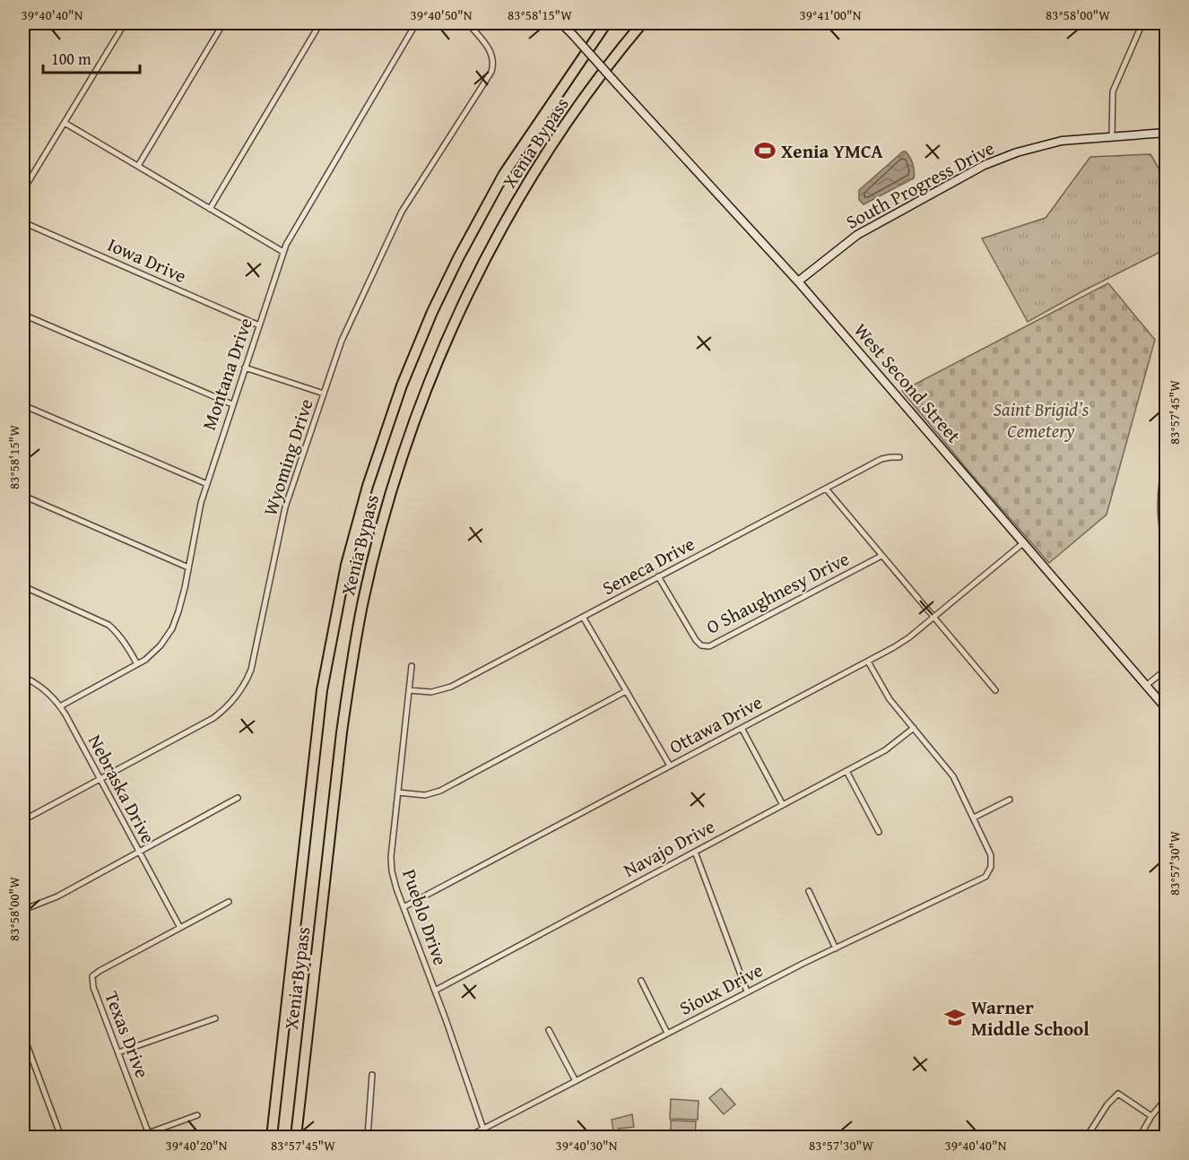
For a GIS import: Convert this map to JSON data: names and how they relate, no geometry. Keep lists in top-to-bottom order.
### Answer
{
  "streets": {
    "highway": ["Xenia Bypass"],
    "main road": ["South Progress Drive", "West Second Street"],
    "street": [
      "Iowa Drive",
      "Montana Drive",
      "Wyoming Drive",
      "Seneca Drive",
      "O Shaughnesy Drive",
      "Ottawa Drive",
      "Nebraska Drive",
      "Navajo Drive",
      "Pueblo Drive",
      "Sioux Drive",
      "Texas Drive"
    ]
  },
  "crossings": [
    ["South Progress Drive", "West Second Street"],
    ["Iowa Drive", "Montana Drive"],
    ["Montana Drive", "Nebraska Drive"],
    ["West Second Street", "Ottawa Drive"],
    ["Wyoming Drive", "Nebraska Drive"],
    ["Seneca Drive", "O Shaughnesy Drive"],
    ["Seneca Drive", "Pueblo Drive"],
    ["Ottawa Drive", "Pueblo Drive"],
    ["Nebraska Drive", "Texas Drive"],
    ["Navajo Drive", "Pueblo Drive"],
    ["Pueblo Drive", "Sioux Drive"]
  ],
  "parks": ["Saint Brigid’s Cemetery"],
  "places": {
    "sports": ["Xenia YMCA"],
    "school or university": ["Warner Middle School"]
  },
  "scale_bar": "100 m",
  "coordinates": [
    "39°40'40\"N",
    "39°40'50\"N",
    "83°58'15\"W",
    "39°41'00\"N",
    "83°58'00\"W",
    "83°57'45\"W",
    "83°57'30\"W",
    "39°40'20\"N",
    "39°40'30\"N"
  ]
}
